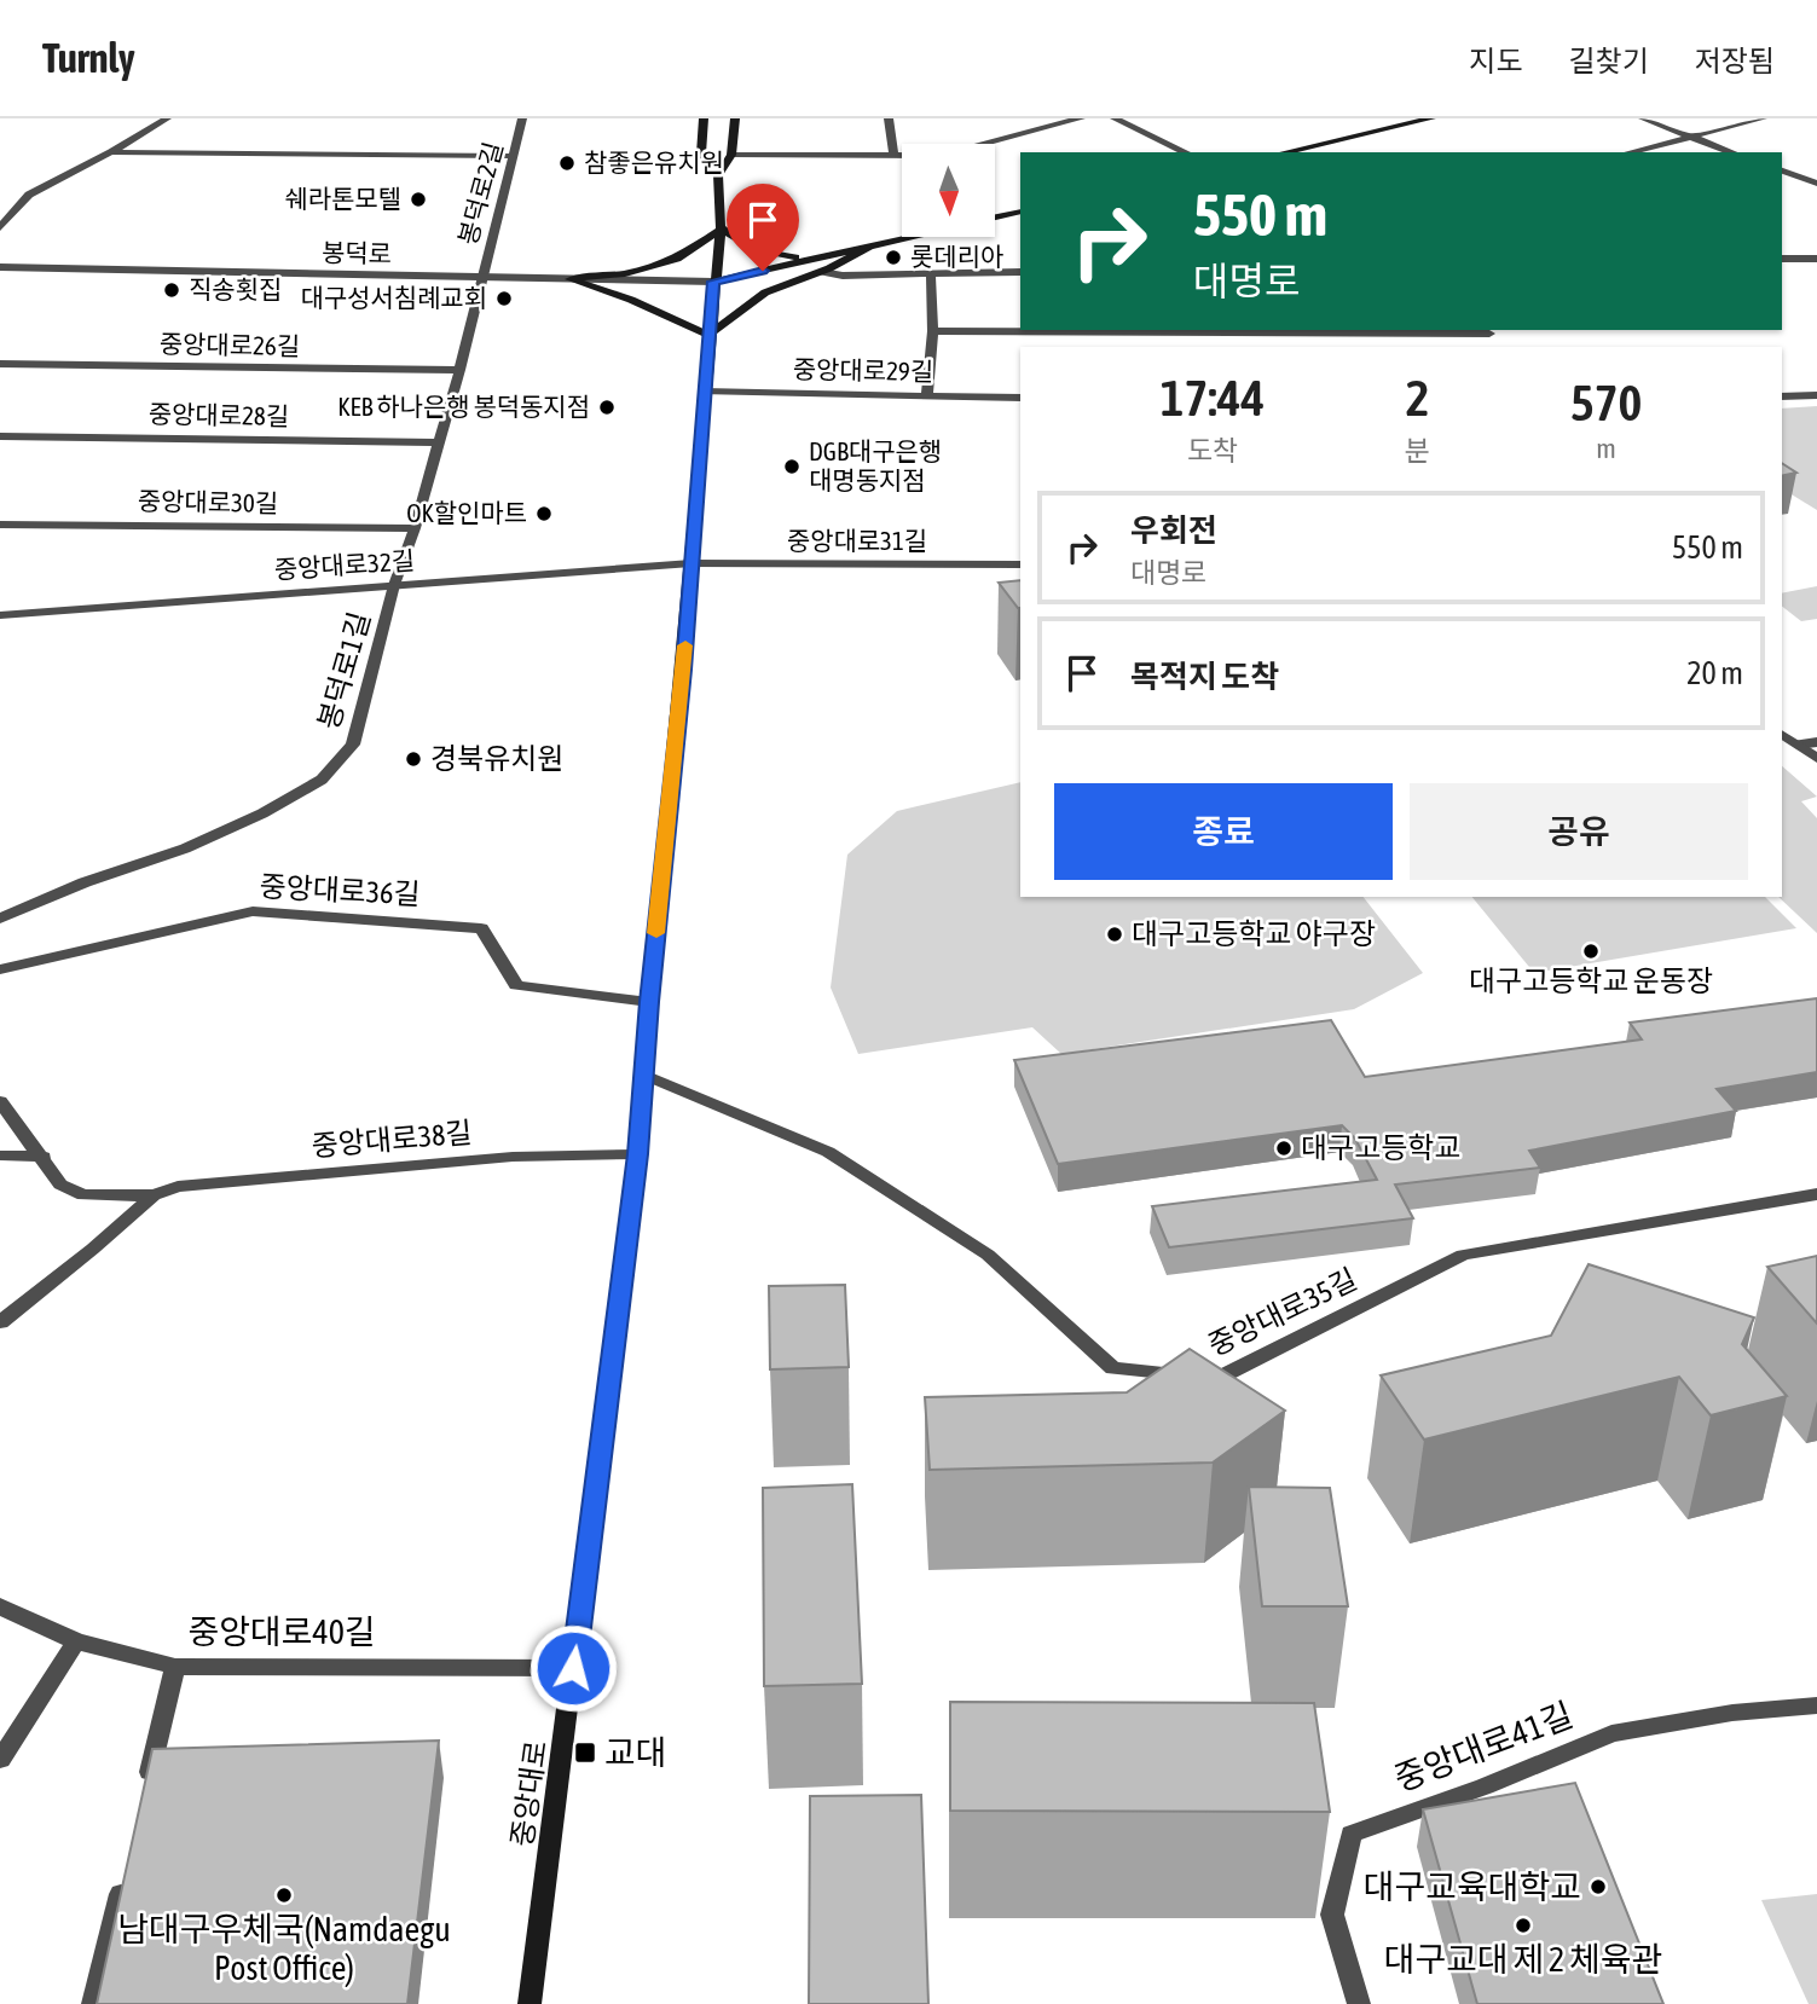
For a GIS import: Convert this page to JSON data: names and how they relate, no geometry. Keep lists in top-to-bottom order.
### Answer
{
  "streets": {
    "main road": ["중앙대로"],
    "street": [
      "봉덕로2길",
      "봉덕로",
      "중앙대로26길",
      "중앙대로29길",
      "중앙대로28길",
      "중앙대로30길",
      "중앙대로31길",
      "중앙대로32길",
      "봉덕로1길",
      "중앙대로36길",
      "중앙대로38길",
      "중앙대로35길",
      "중앙대로40길",
      "중앙대로41길"
    ]
  },
  "crossings": [
    ["봉덕로2길", "봉덕로"],
    ["봉덕로2길", "봉덕로1길"],
    ["봉덕로", "봉덕로1길"],
    ["봉덕로", "중앙대로"],
    ["중앙대로26길", "봉덕로1길"],
    ["중앙대로29길", "중앙대로"],
    ["중앙대로28길", "봉덕로1길"],
    ["중앙대로30길", "봉덕로1길"],
    ["중앙대로31길", "중앙대로32길"],
    ["중앙대로31길", "중앙대로"],
    ["중앙대로32길", "봉덕로1길"],
    ["중앙대로32길", "중앙대로"],
    ["중앙대로36길", "중앙대로"],
    ["중앙대로38길", "중앙대로"],
    ["중앙대로35길", "중앙대로"],
    ["중앙대로40길", "중앙대로"]
  ],
  "places": {
    "other": [
      "참좋은유치원",
      "쉐라톤모텔",
      "롯데리아",
      "직송횟집",
      "대구성서침례교회",
      "KEB 하나은행 봉덕동지점",
      "DGB대구은행 대명동지점",
      "OK할인마트",
      "경북유치원",
      "대구고등학교 야구장",
      "대구고등학교 운동장",
      "대구고등학교",
      "대구교육대학교",
      "남대구우체국(Namdaegu Post Office)",
      "대구교대 제 2 체육관"
    ],
    "transit": ["교대"]
  },
  "north": "bottom",
  "page": {
    "header": "Turnly",
    "nav": ["지도", "길찾기", "저장됨"],
    "turn": ["550 m", "대명로"],
    "eta": [
      "17:44",
      "도착",
      "2",
      "분",
      "570",
      "m"
    ],
    "list": [
      {
        "name": "우회전",
        "note": "대명로",
        "value": "550 m"
      },
      {
        "name": "목적지 도착",
        "value": "20 m"
      }
    ],
    "buttons": ["종료", "공유"]
  }
}
